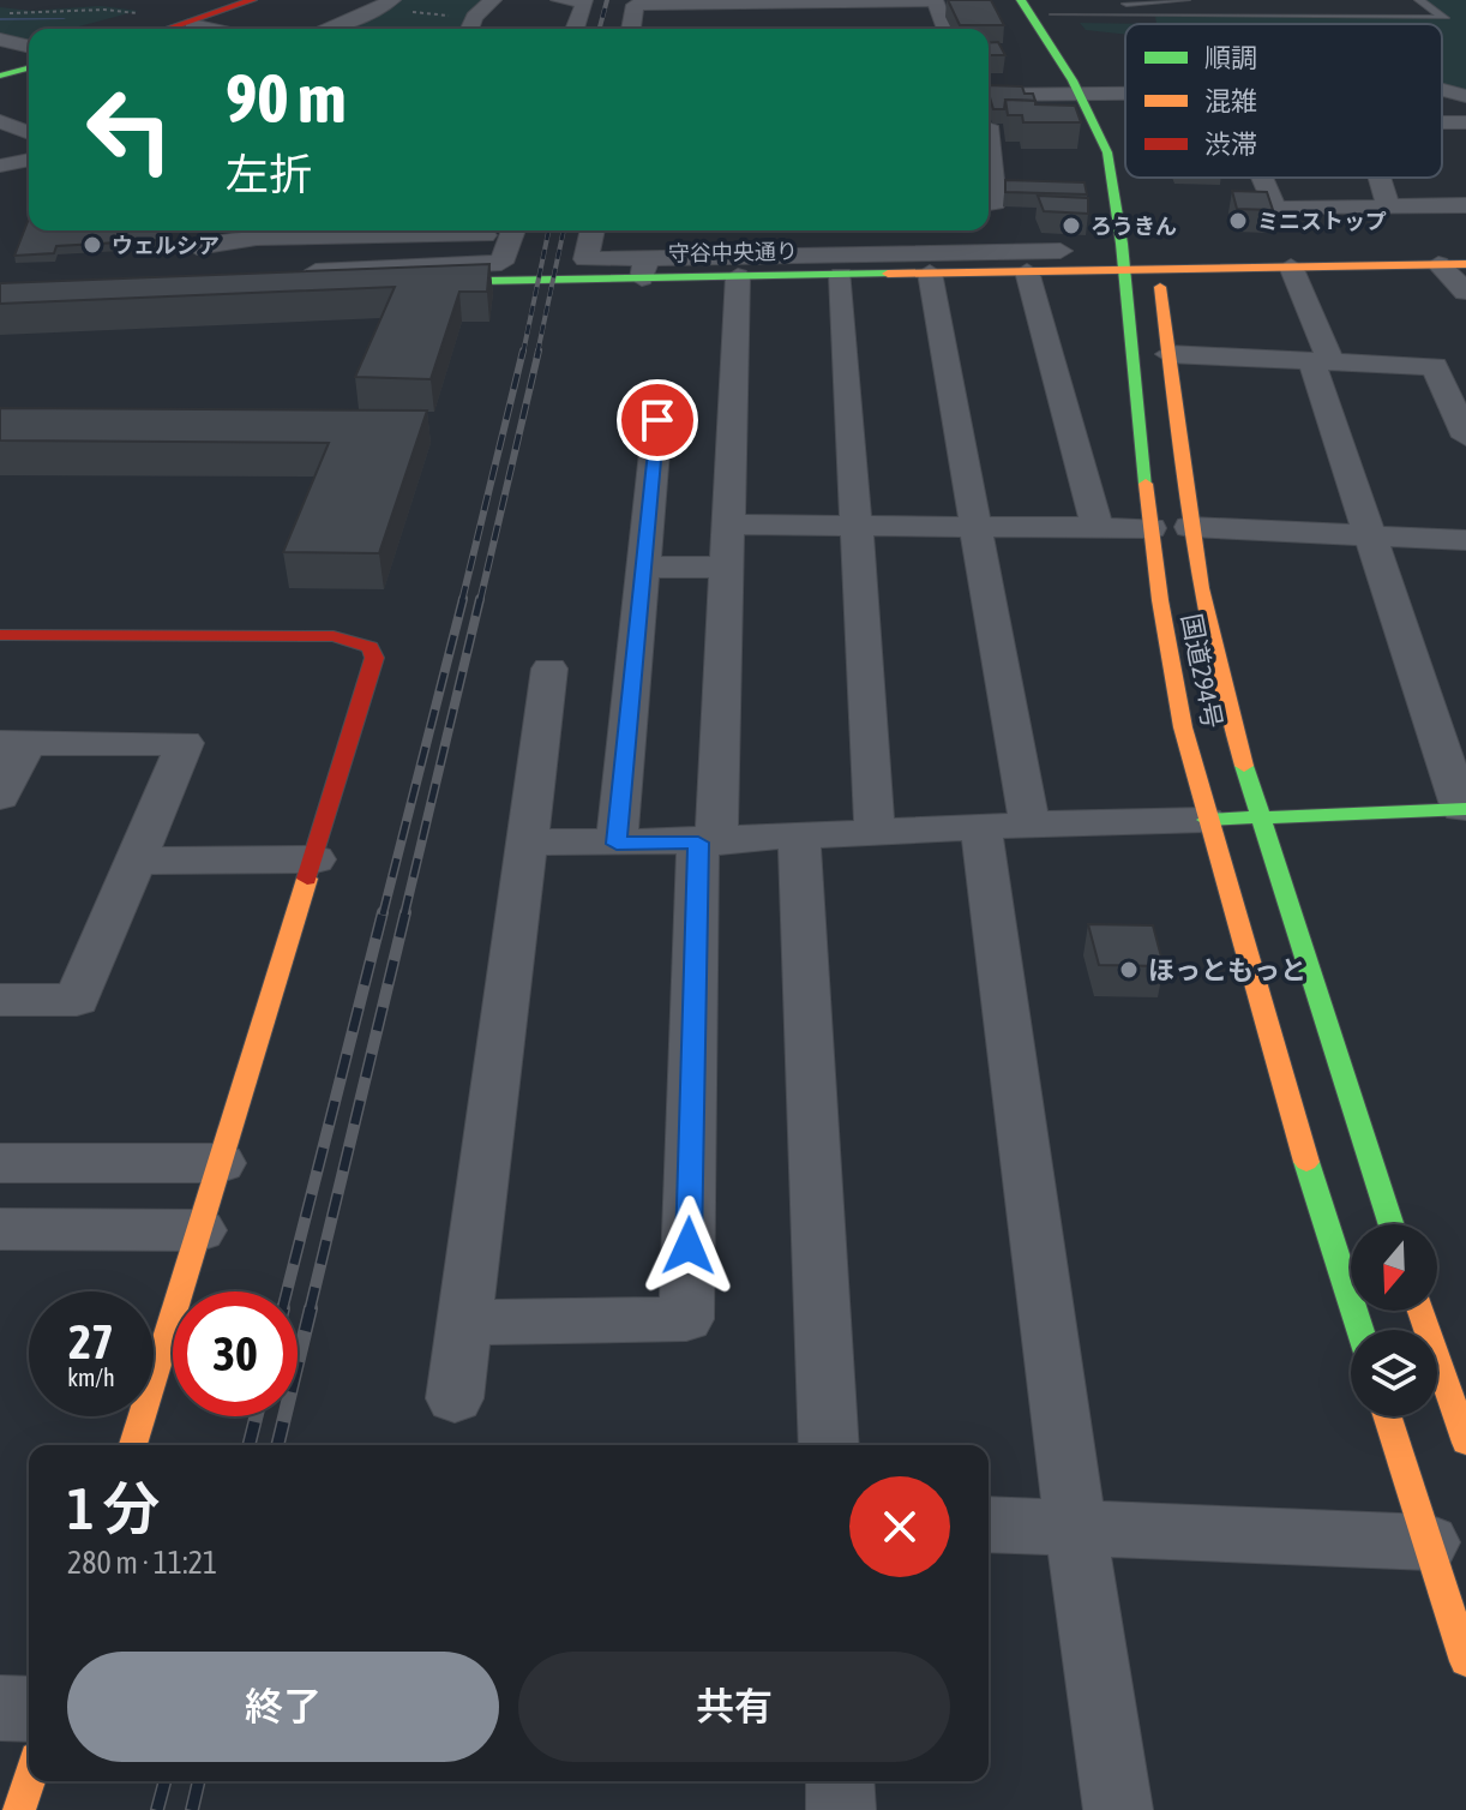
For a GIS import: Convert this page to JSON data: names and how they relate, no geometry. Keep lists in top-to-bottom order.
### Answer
{
  "streets": {
    "main road": ["守谷中央通り", "国道294号"]
  },
  "crossings": [
    ["守谷中央通り", "国道294号"]
  ],
  "places": [
    "ミニストップ",
    "ろうきん",
    "ウェルシア",
    "ほっともっと"
  ],
  "legend": ["順調", "混雑", "渋滞"],
  "north": "bottom",
  "page": {
    "turn": ["90 m", "左折"],
    "speed": "27 km/h",
    "limit": "30",
    "heading": ["1 分", "280 m · 11:21"],
    "buttons": ["終了", "共有"]
  }
}
